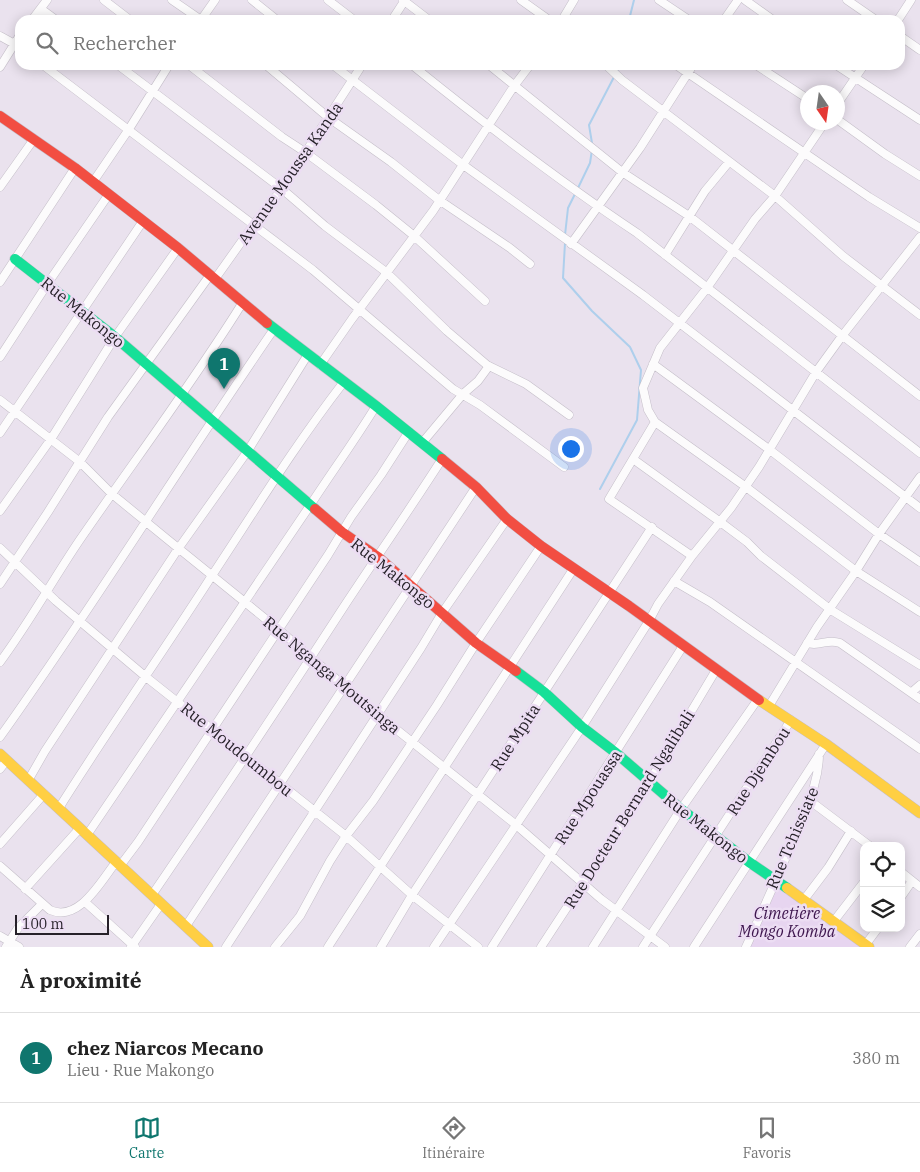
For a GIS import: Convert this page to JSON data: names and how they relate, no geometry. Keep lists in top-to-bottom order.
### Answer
{
  "streets": {
    "street": [
      "Avenue Moussa Kanda",
      "Rue Makongo",
      "Rue Nganga Moutsinga",
      "Rue Mpita",
      "Rue Moudoumbou",
      "Rue Djembou",
      "Rue Mpouassa",
      "Rue Docteur Bernard Ngalibali",
      "Rue Tchissiate"
    ]
  },
  "crossings": [
    ["Avenue Moussa Kanda", "Rue Makongo"],
    ["Avenue Moussa Kanda", "Rue Nganga Moutsinga"],
    ["Avenue Moussa Kanda", "Rue Moudoumbou"],
    ["Rue Makongo", "Rue Mpita"],
    ["Rue Makongo", "Rue Djembou"],
    ["Rue Makongo", "Rue Mpouassa"],
    ["Rue Makongo", "Rue Docteur Bernard Ngalibali"],
    ["Rue Makongo", "Rue Tchissiate"],
    ["Rue Nganga Moutsinga", "Rue Mpita"],
    ["Rue Nganga Moutsinga", "Rue Djembou"],
    ["Rue Nganga Moutsinga", "Rue Mpouassa"],
    ["Rue Nganga Moutsinga", "Rue Docteur Bernard Ngalibali"],
    ["Rue Mpita", "Rue Moudoumbou"]
  ],
  "parks": ["Cimetière Mongo Komba"],
  "scale_bar": "100 m",
  "north": "bottom",
  "page": {
    "search": "Rechercher",
    "pins": "1",
    "scale": "100 m",
    "heading": "À proximité",
    "list": [
      {
        "mark": "1",
        "name": "chez Niarcos Mecano",
        "note": "Lieu · Rue Makongo",
        "value": "380 m"
      }
    ],
    "nav": ["Carte", "Itinéraire", "Favoris"]
  }
}
